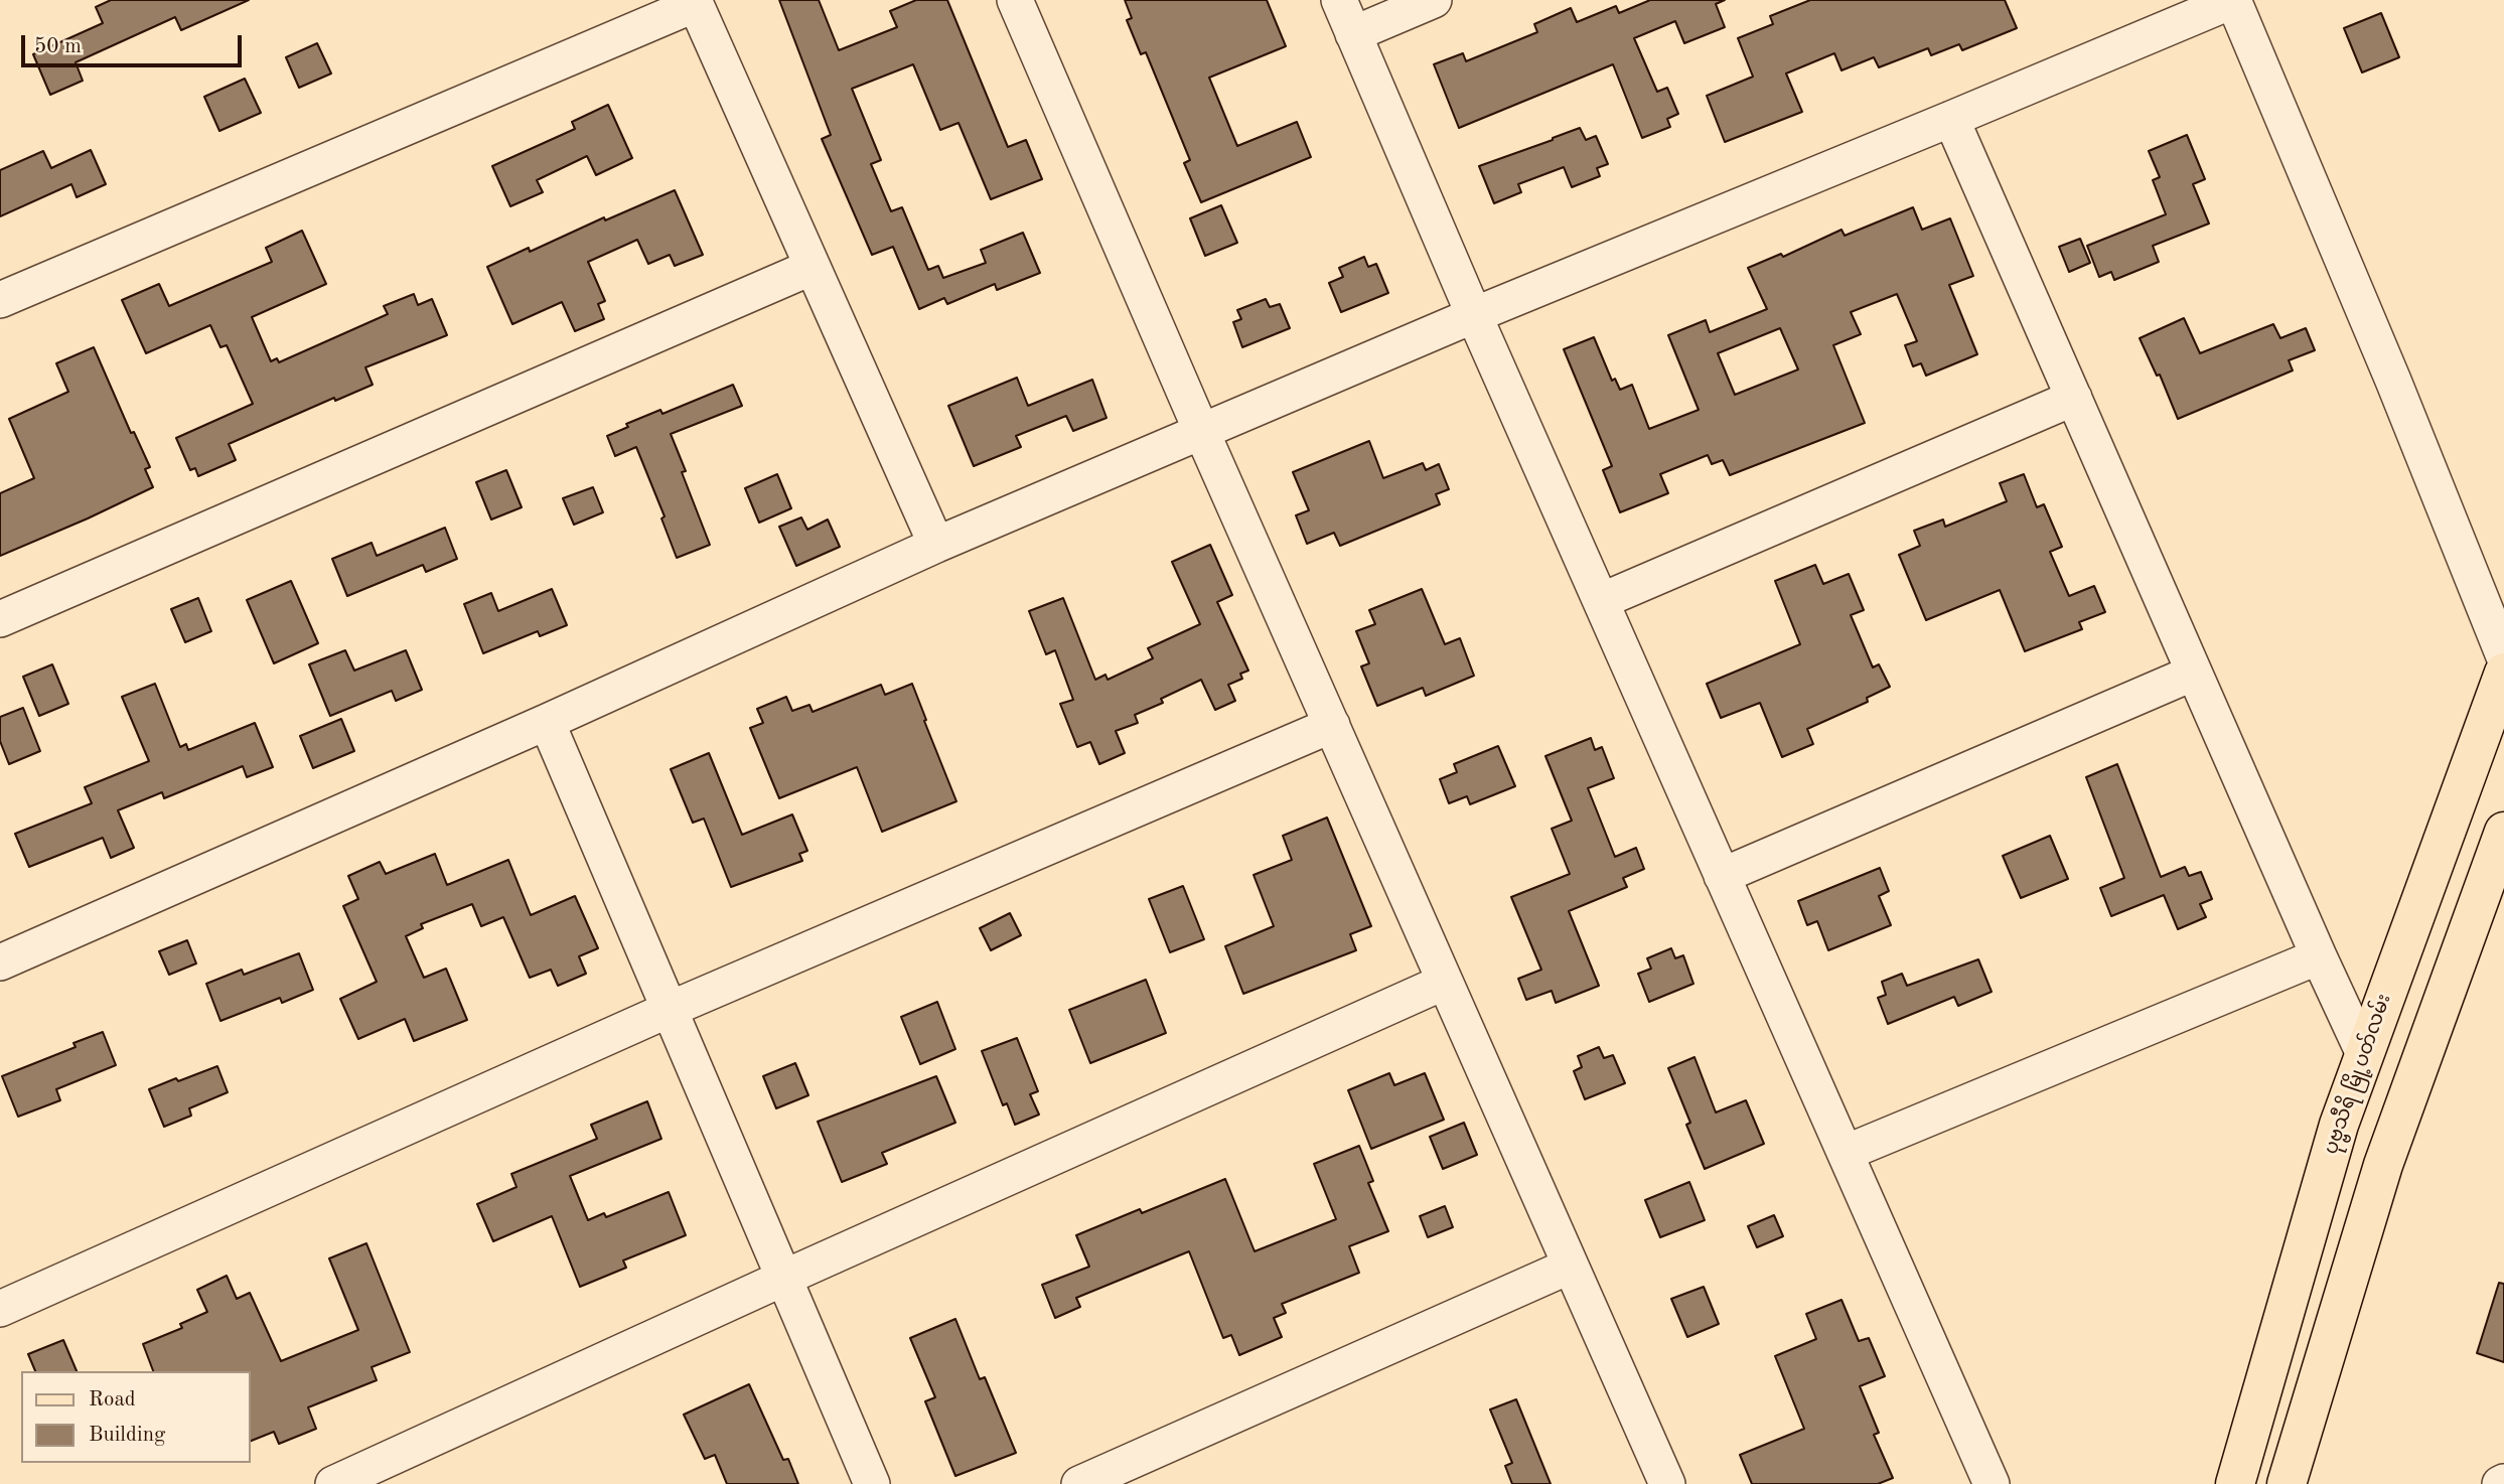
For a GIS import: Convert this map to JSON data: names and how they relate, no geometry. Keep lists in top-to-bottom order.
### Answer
{
  "streets": {
    "main road": ["ပုဗ္ဗသီရိ မြို့ပတ်လမ်း"]
  },
  "legend": ["Road", "Building"],
  "scale_bar": "50 m"
}
